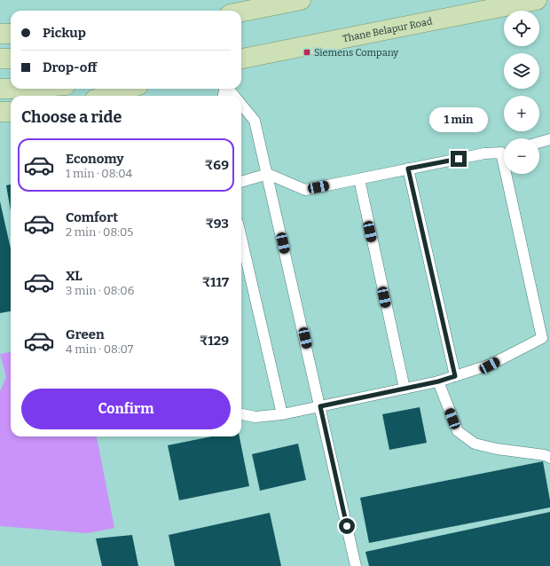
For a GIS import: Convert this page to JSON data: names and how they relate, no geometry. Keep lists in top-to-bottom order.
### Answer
{
  "streets": {
    "main road": ["Thane Belapur Road"]
  },
  "places": {
    "transit": ["Siemens Company"]
  },
  "page": {
    "map_buttons": ["+", "−"],
    "banner": ["Pickup", "Drop-off"],
    "heading": "Choose a ride",
    "bubble": "1 min",
    "list": [
      {
        "name": "Economy",
        "note": "1 min · 08:04",
        "value": "₹69"
      },
      {
        "name": "Comfort",
        "note": "2 min · 08:05",
        "value": "₹93"
      },
      {
        "name": "XL",
        "note": "3 min · 08:06",
        "value": "₹117"
      },
      {
        "name": "Green",
        "note": "4 min · 08:07",
        "value": "₹129"
      }
    ],
    "buttons": "Confirm"
  }
}
